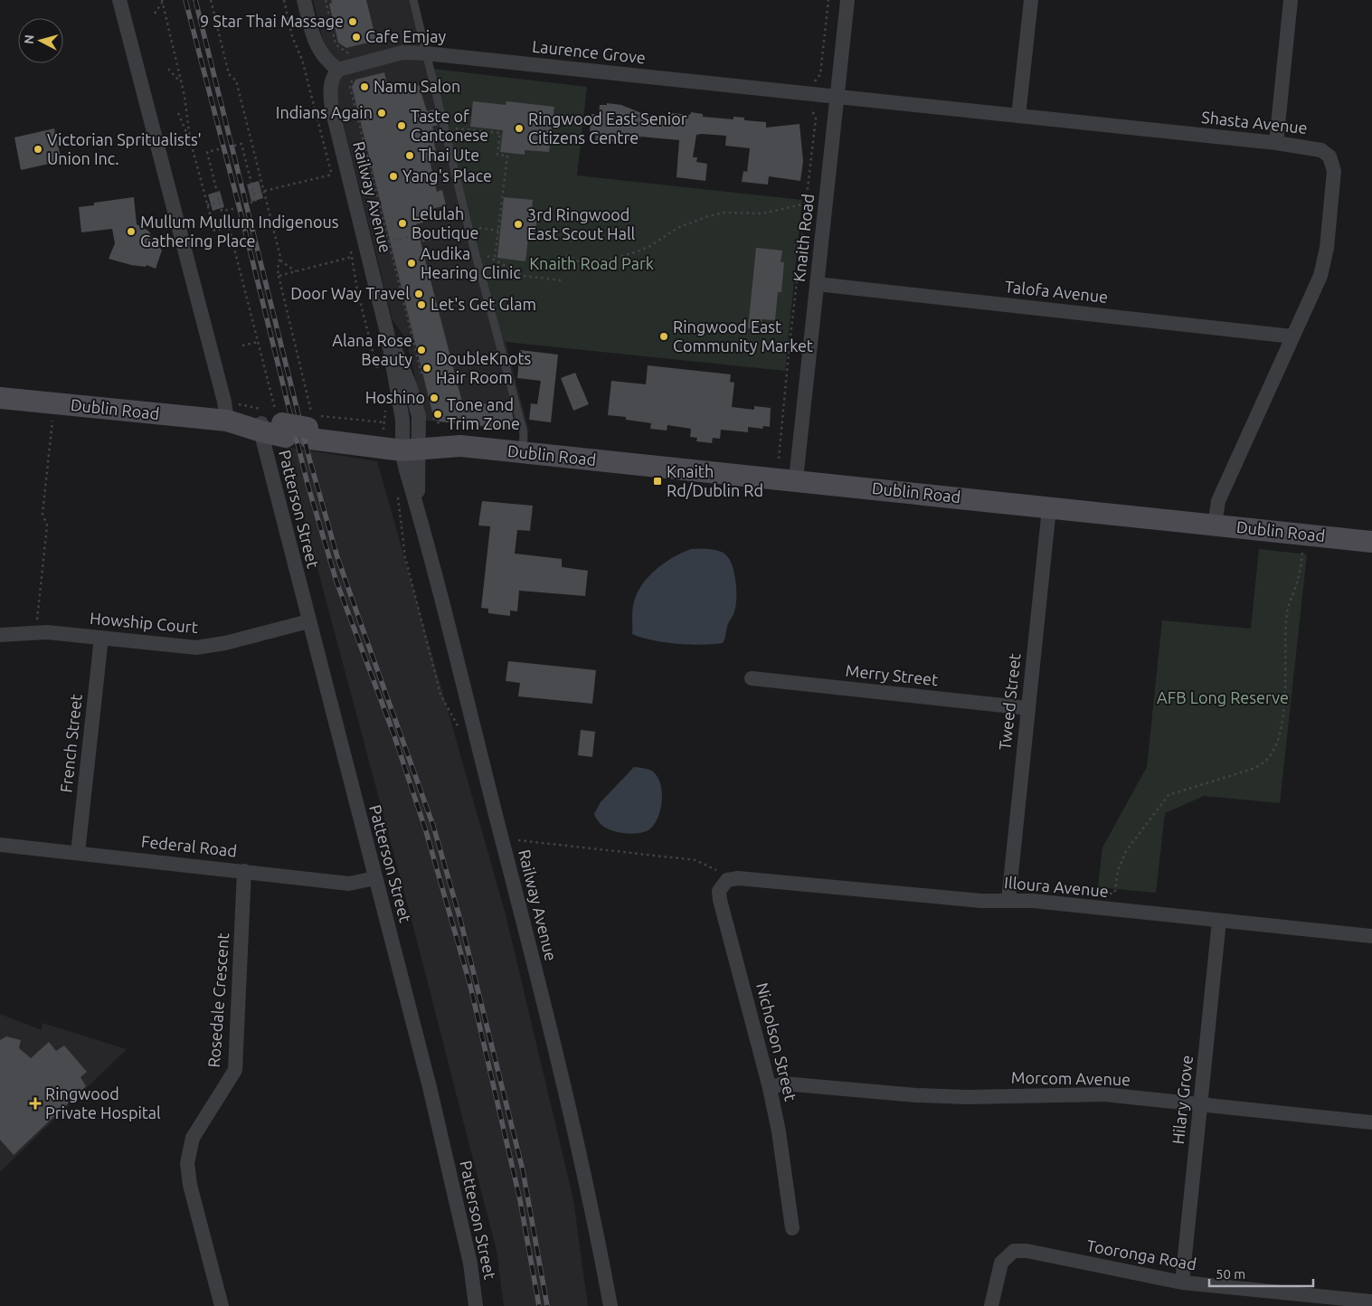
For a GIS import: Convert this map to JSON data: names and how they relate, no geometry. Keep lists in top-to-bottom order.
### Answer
{
  "streets": {
    "main road": ["Dublin Road"],
    "street": [
      "Laurence Grove",
      "Shasta Avenue",
      "Railway Avenue",
      "Knaith Road",
      "Talofa Avenue",
      "Patterson Street",
      "Howship Court",
      "Merry Street",
      "Tweed Street",
      "French Street",
      "Federal Road",
      "Illoura Avenue",
      "Rosedale Crescent",
      "Nicholson Street",
      "Morcom Avenue",
      "Hilary Grove",
      "Tooronga Road"
    ]
  },
  "crossings": [
    ["Laurence Grove", "Shasta Avenue"],
    ["Laurence Grove", "Railway Avenue"],
    ["Laurence Grove", "Knaith Road"],
    ["Shasta Avenue", "Knaith Road"],
    ["Shasta Avenue", "Talofa Avenue"],
    ["Shasta Avenue", "Dublin Road"],
    ["Railway Avenue", "Dublin Road"],
    ["Knaith Road", "Talofa Avenue"],
    ["Knaith Road", "Dublin Road"],
    ["Dublin Road", "Patterson Street"],
    ["Dublin Road", "Tweed Street"],
    ["Patterson Street", "Howship Court"],
    ["Patterson Street", "Federal Road"],
    ["Howship Court", "French Street"],
    ["Merry Street", "Tweed Street"],
    ["Tweed Street", "Illoura Avenue"],
    ["French Street", "Federal Road"],
    ["Federal Road", "Rosedale Crescent"],
    ["Illoura Avenue", "Nicholson Street"],
    ["Illoura Avenue", "Hilary Grove"],
    ["Nicholson Street", "Morcom Avenue"],
    ["Morcom Avenue", "Hilary Grove"],
    ["Hilary Grove", "Tooronga Road"]
  ],
  "parks": ["Knaith Road Park", "AFB Long Reserve"],
  "places": {
    "other": [
      "9 Star Thai Massage",
      "Cafe Emjay",
      "Namu Salon",
      "Indians Again",
      "Taste of Cantonese",
      "Ringwood East Senior Citizens Centre",
      "Victorian Spritualists' Union Inc.",
      "Thai Ute",
      "Yang's Place",
      "Lelulah Boutique",
      "3rd Ringwood East Scout Hall",
      "Mullum Mullum Indigenous Gathering Place",
      "Audika Hearing Clinic",
      "Door Way Travel",
      "Let's Get Glam",
      "Ringwood East Community Market",
      "Alana Rose Beauty",
      "DoubleKnots Hair Room",
      "Hoshino",
      "Tone and Trim Zone"
    ],
    "transit": ["Knaith Rd/Dublin Rd"],
    "health": ["Ringwood Private Hospital"]
  },
  "scale_bar": "50 m",
  "north": "left"
}
